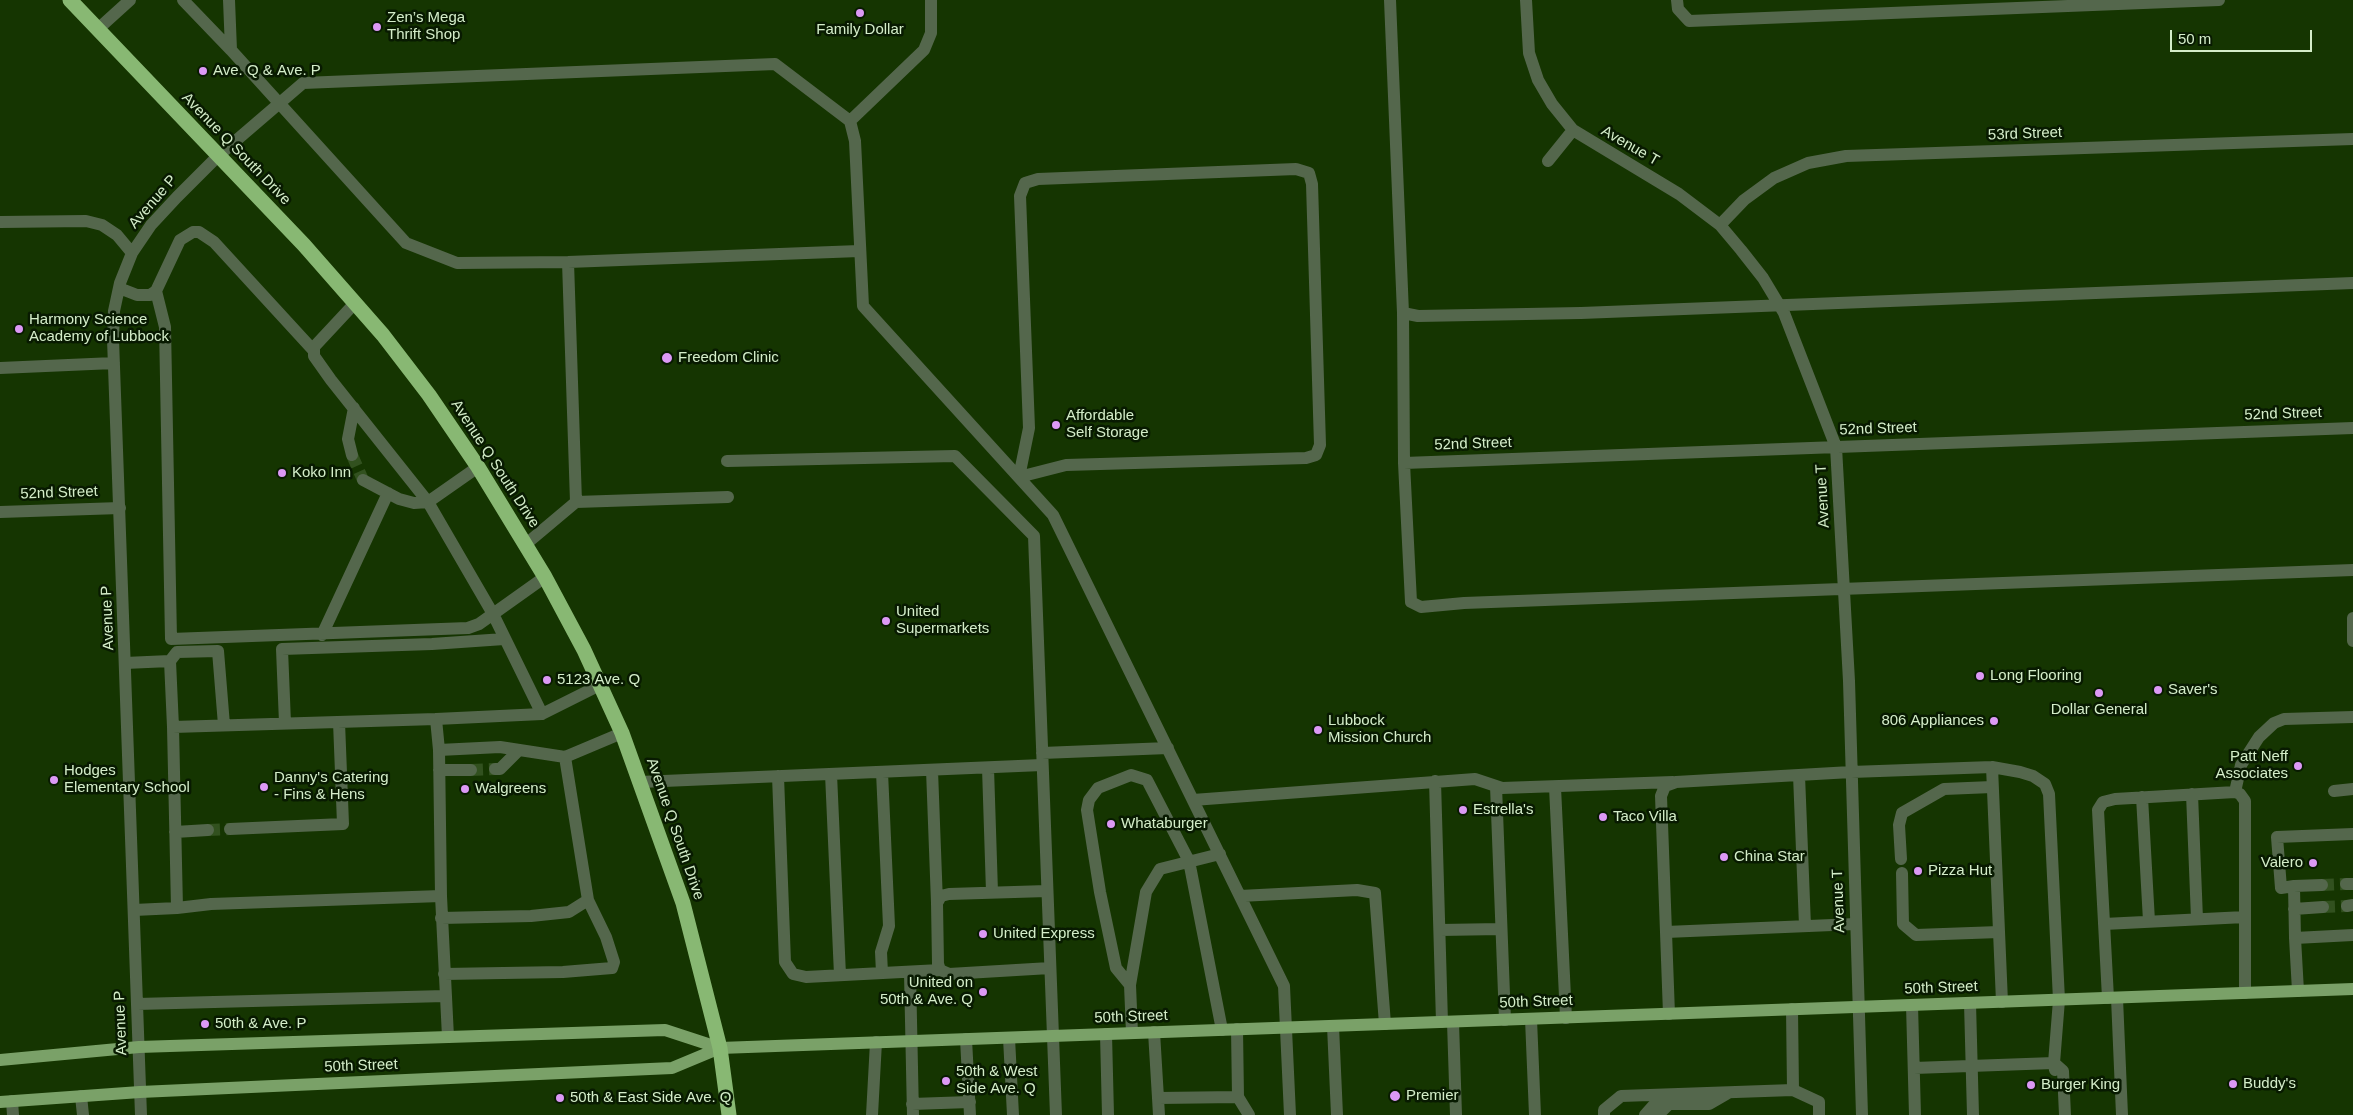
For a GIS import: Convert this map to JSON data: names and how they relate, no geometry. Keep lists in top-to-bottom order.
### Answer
{
  "streets": {
    "highway": ["Avenue Q South Drive"],
    "main road": ["50th Street"],
    "street": [
      "53rd Street",
      "Avenue T",
      "Avenue P",
      "52nd Street"
    ]
  },
  "crossings": [
    ["53rd Street", "Avenue T"],
    ["Avenue T", "52nd Street"],
    ["Avenue T", "50th Street"],
    ["Avenue Q South Drive", "Avenue P"],
    ["Avenue Q South Drive", "50th Street"],
    ["Avenue P", "52nd Street"],
    ["Avenue P", "50th Street"]
  ],
  "places": [
    "Family Dollar",
    "Zen’s Mega Thrift Shop",
    "Ave. Q & Ave. P",
    "Harmony Science Academy of Lubbock",
    "Freedom Clinic",
    "Affordable Self Storage",
    "Koko Inn",
    "United Supermarkets",
    "Long Flooring",
    "5123 Ave. Q",
    "Saver's",
    "Dollar General",
    "806 Appliances",
    "Lubbock Mission Church",
    "Patt Neff Associates",
    "Hodges Elementary School",
    "Danny's Catering - Fins & Hens",
    "Walgreens",
    "Estrella's",
    "Taco Villa",
    "Whataburger",
    "China Star",
    "Valero",
    "Pizza Hut",
    "United Express",
    "United on 50th & Ave. Q",
    "50th & Ave. P",
    "50th & West Side Ave. Q",
    "Buddy's",
    "Burger King",
    "Premier",
    "50th & East Side Ave. Q"
  ],
  "scale_bar": "50 m"
}
